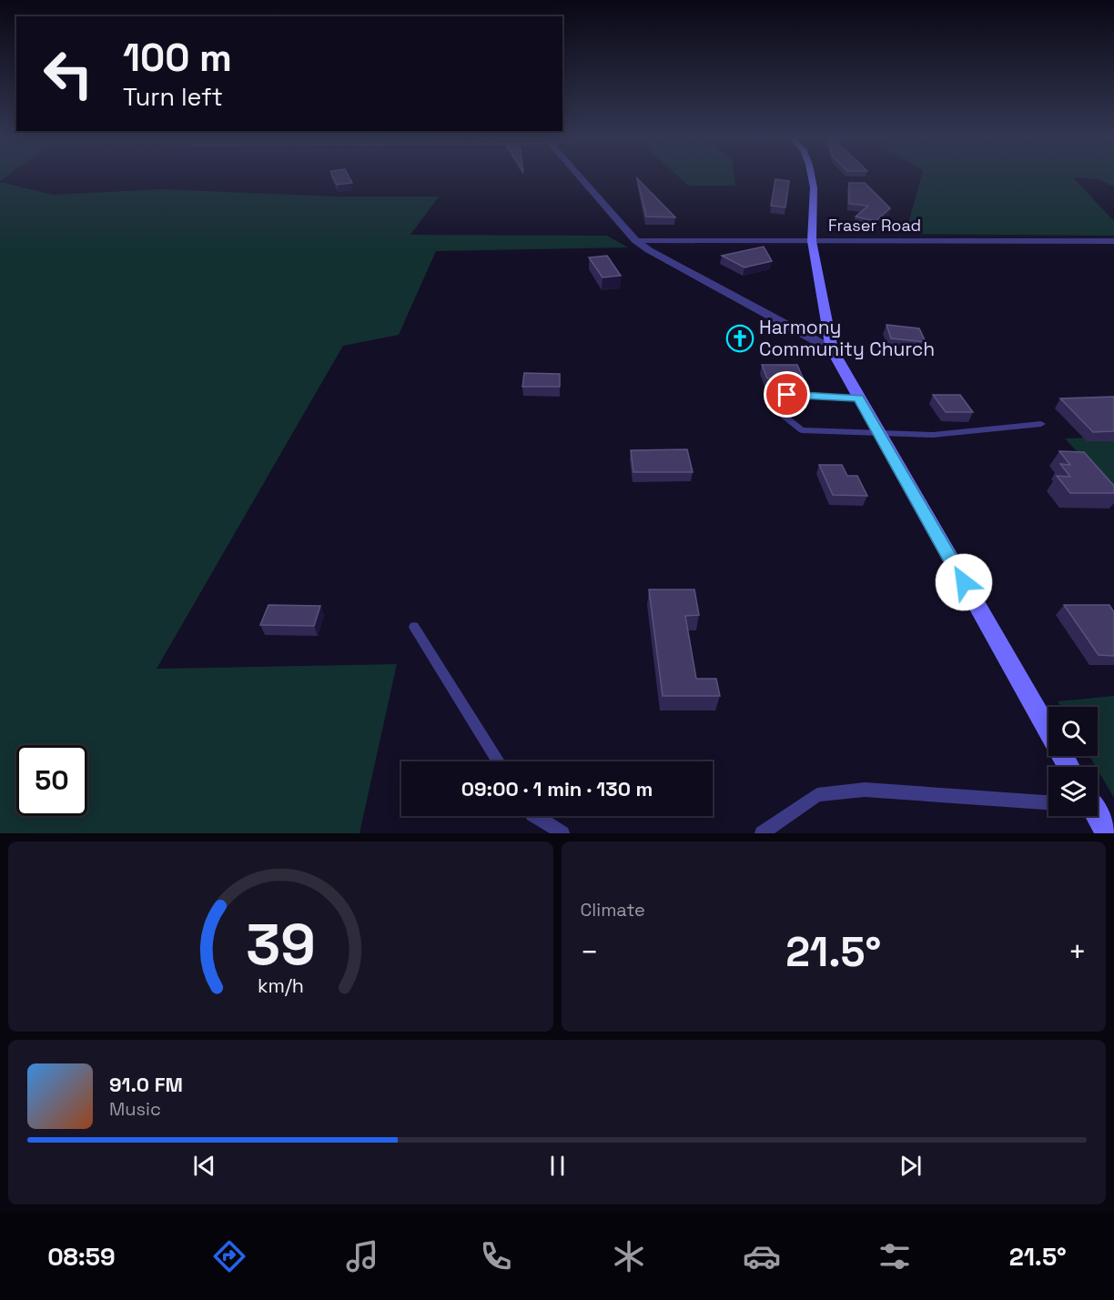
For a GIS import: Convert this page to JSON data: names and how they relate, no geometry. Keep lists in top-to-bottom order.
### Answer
{
  "streets": {
    "street": ["Fraser Road"]
  },
  "places": {
    "church": ["Harmony Community Church"]
  },
  "page": {
    "turn": ["100 m", "Turn left"],
    "limit": "50",
    "trip": "09:00 · 1 min · 130 m",
    "tile": "Climate",
    "heat": ["−", "21.5°", "+"],
    "song": ["91.0 FM", "Music"],
    "tabs": ["08:59", "21.5°"],
    "gauge": ["39", "km/h"]
  }
}
